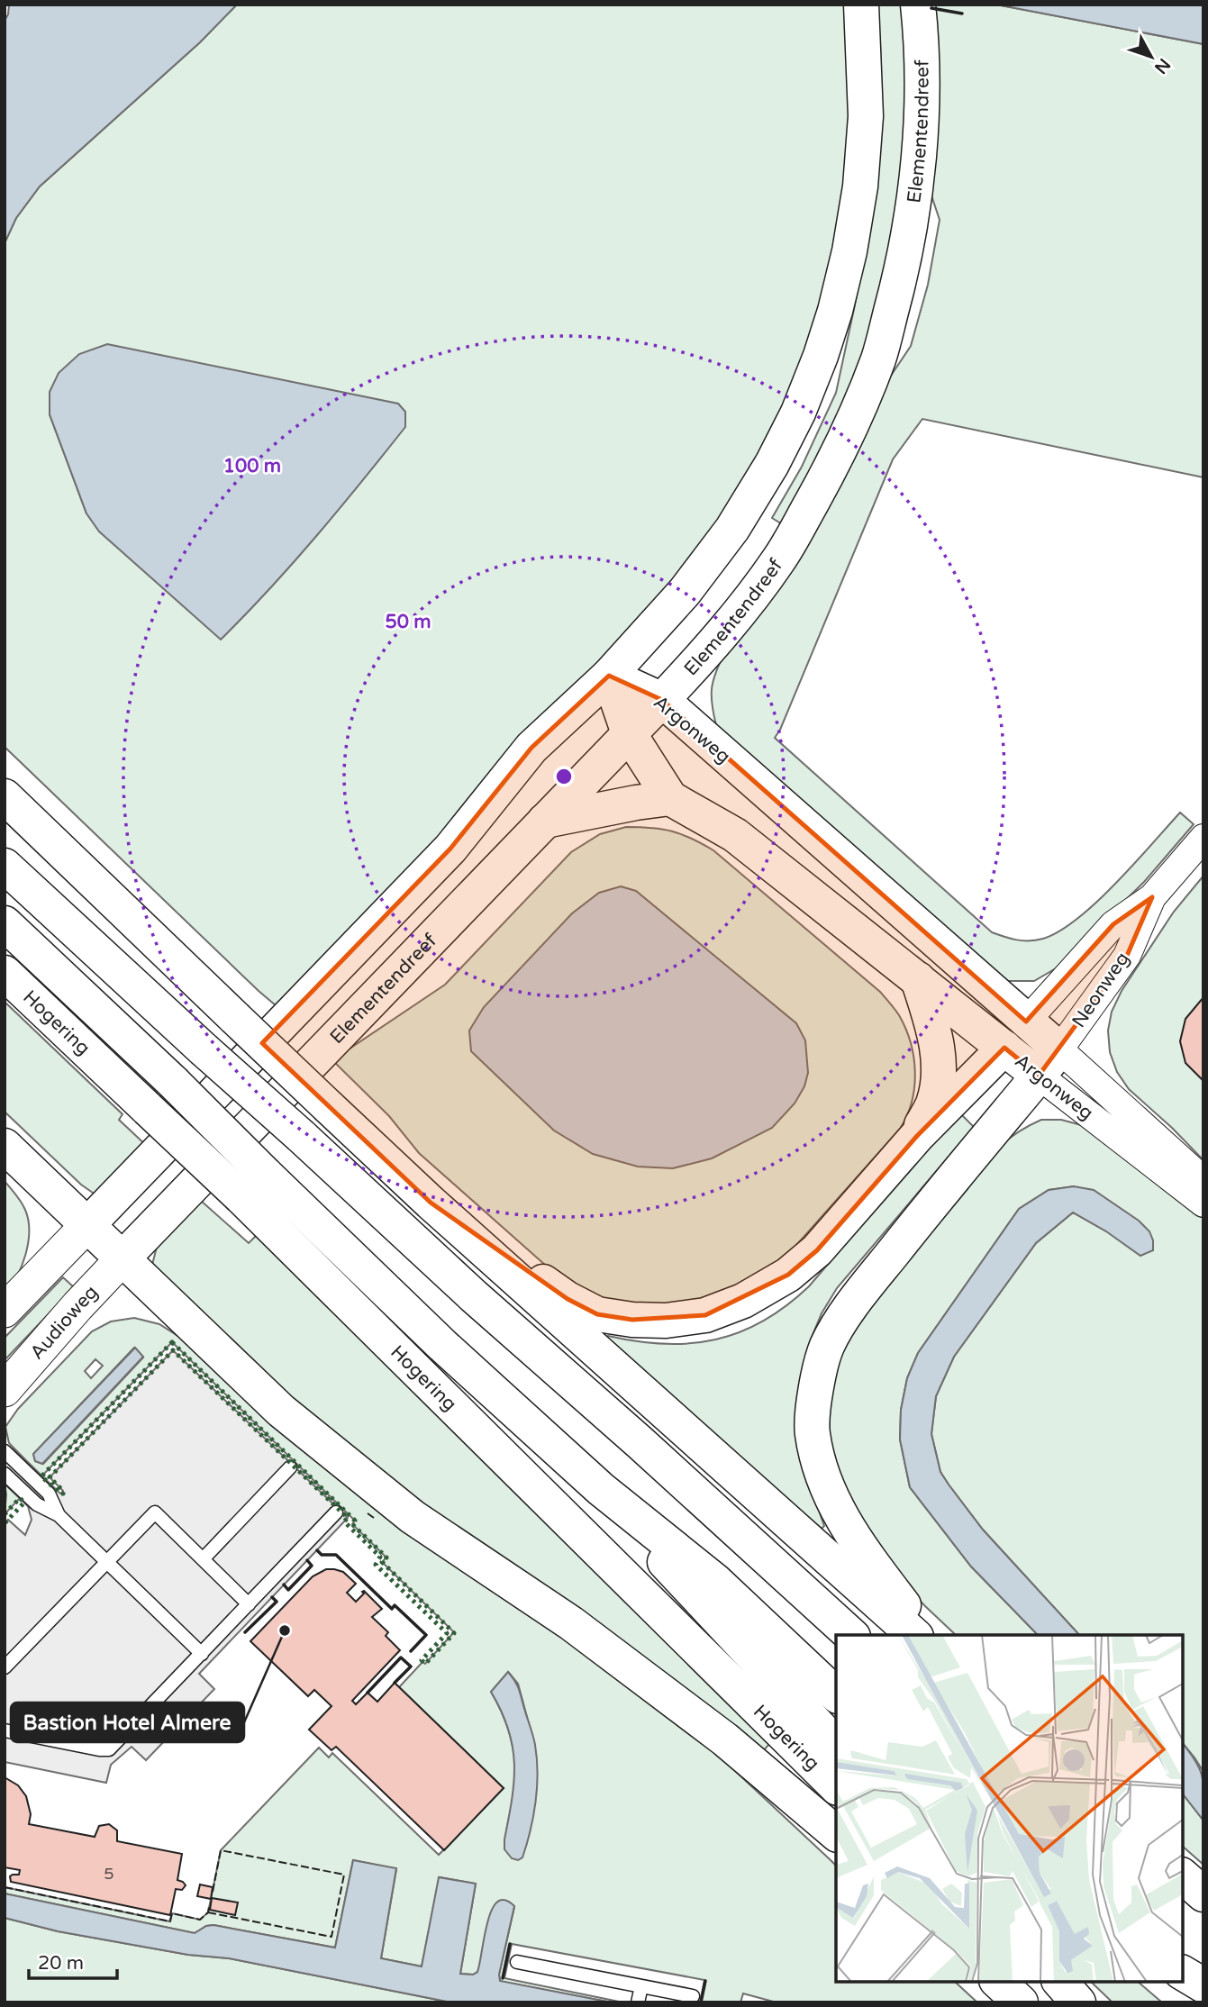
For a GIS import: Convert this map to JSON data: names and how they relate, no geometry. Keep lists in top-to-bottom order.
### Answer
{
  "streets": {
    "main road": [
      "Elementendreef",
      "Argonweg",
      "Neonweg",
      "Hogering"
    ],
    "street": ["Audioweg"]
  },
  "crossings": [
    ["Elementendreef", "Argonweg"],
    ["Elementendreef", "Audioweg"],
    ["Argonweg", "Neonweg"]
  ],
  "places": ["Bastion Hotel Almere"],
  "house_numbers": ["5"],
  "scale_bar": "20 m",
  "north": "bottom right",
  "rings": ["100 m", "50 m"]
}
